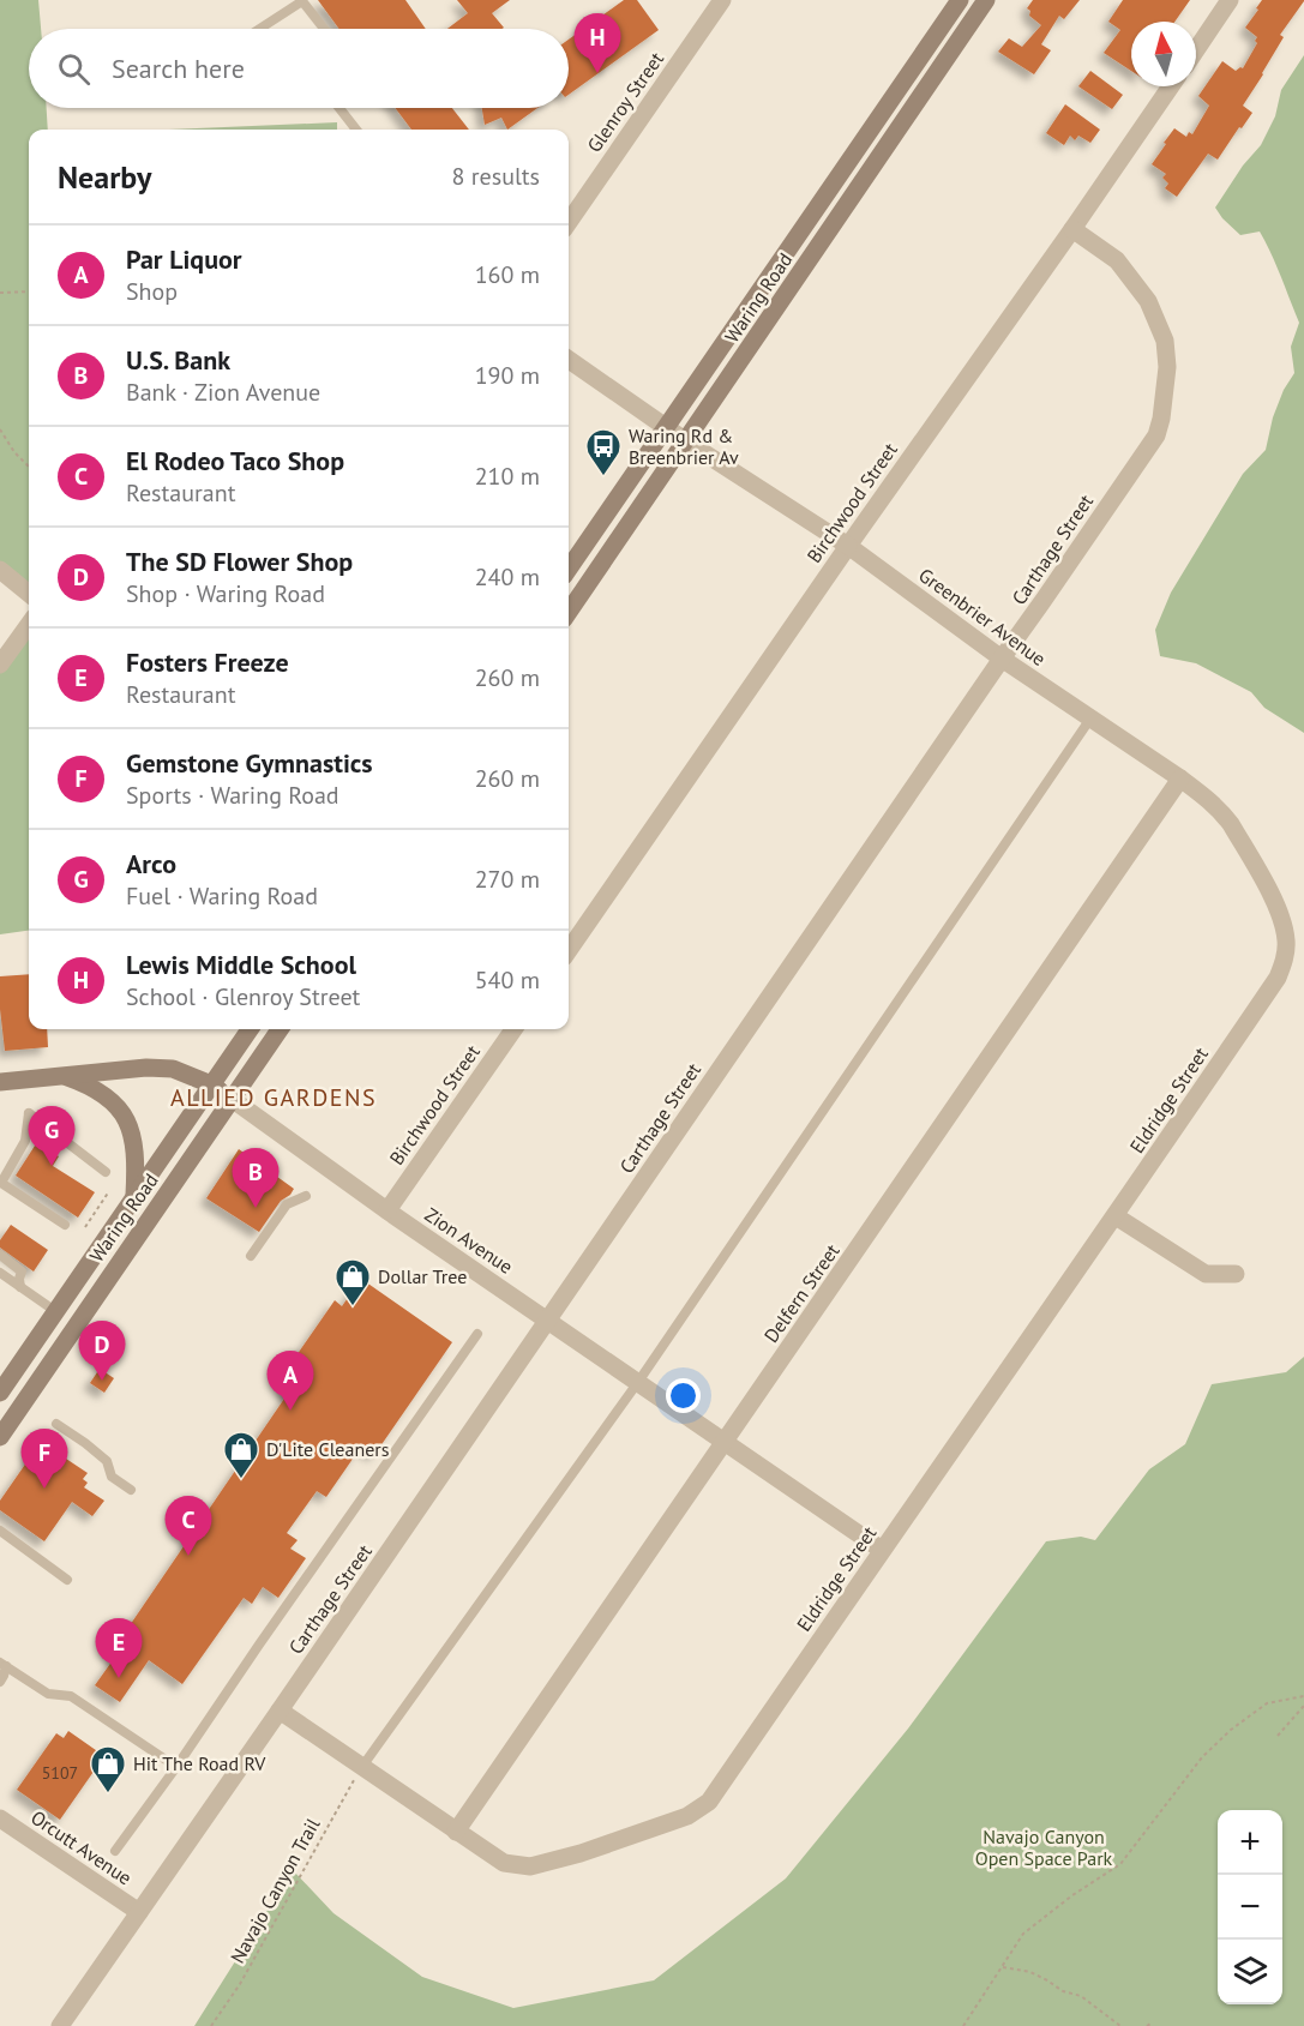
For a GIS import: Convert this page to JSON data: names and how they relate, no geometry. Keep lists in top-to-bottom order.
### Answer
{
  "streets": {
    "main road": ["Waring Road", "Zion Avenue"],
    "street": [
      "Glenroy Street",
      "Birchwood Street",
      "Carthage Street",
      "Greenbrier Avenue",
      "Eldridge Street",
      "Delfern Street",
      "Orcutt Avenue"
    ],
    "path": ["Navajo Canyon Trail"]
  },
  "crossings": [
    ["Waring Road", "Greenbrier Avenue"],
    ["Waring Road", "Zion Avenue"],
    ["Birchwood Street", "Carthage Street"],
    ["Birchwood Street", "Greenbrier Avenue"],
    ["Birchwood Street", "Zion Avenue"],
    ["Carthage Street", "Greenbrier Avenue"],
    ["Carthage Street", "Eldridge Street"],
    ["Carthage Street", "Zion Avenue"],
    ["Carthage Street", "Orcutt Avenue"],
    ["Greenbrier Avenue", "Eldridge Street"],
    ["Greenbrier Avenue", "Delfern Street"],
    ["Eldridge Street", "Zion Avenue"],
    ["Eldridge Street", "Delfern Street"],
    ["Eldridge Street", "Navajo Canyon Trail"],
    ["Zion Avenue", "Delfern Street"]
  ],
  "districts": ["ALLIED GARDENS"],
  "parks": ["Navajo Canyon Open Space Park"],
  "places": {
    "bus stop": ["Waring Rd & Breenbrier Av"],
    "shop": ["Dollar Tree", "D'Lite Cleaners", "Hit The Road RV"]
  },
  "house_numbers": ["5107"],
  "north": "top",
  "page": {
    "pins": [
      "H",
      "G",
      "B",
      "D",
      "A",
      "F",
      "C",
      "E"
    ],
    "search": "Search here",
    "heading": ["Nearby", "8 results"],
    "list": [
      {
        "mark": "A",
        "name": "Par Liquor",
        "note": "Shop",
        "value": "160 m"
      },
      {
        "mark": "B",
        "name": "U.S. Bank",
        "note": "Bank · Zion Avenue",
        "value": "190 m"
      },
      {
        "mark": "C",
        "name": "El Rodeo Taco Shop",
        "note": "Restaurant",
        "value": "210 m"
      },
      {
        "mark": "D",
        "name": "The SD Flower Shop",
        "note": "Shop · Waring Road",
        "value": "240 m"
      },
      {
        "mark": "E",
        "name": "Fosters Freeze",
        "note": "Restaurant",
        "value": "260 m"
      },
      {
        "mark": "F",
        "name": "Gemstone Gymnastics",
        "note": "Sports · Waring Road",
        "value": "260 m"
      },
      {
        "mark": "G",
        "name": "Arco",
        "note": "Fuel · Waring Road",
        "value": "270 m"
      },
      {
        "mark": "H",
        "name": "Lewis Middle School",
        "note": "School · Glenroy Street",
        "value": "540 m"
      }
    ],
    "map_buttons": ["+", "−"]
  }
}
